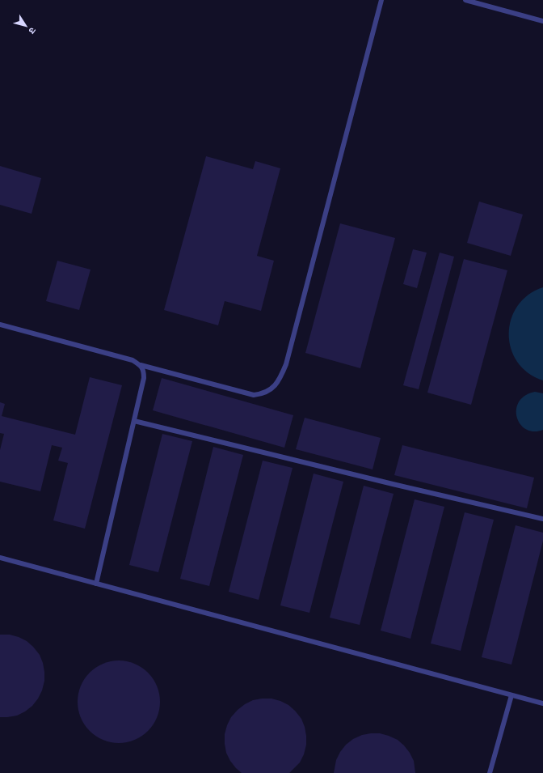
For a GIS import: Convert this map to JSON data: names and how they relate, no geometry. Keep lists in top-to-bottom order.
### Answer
{
  "north": "bottom right"
}
